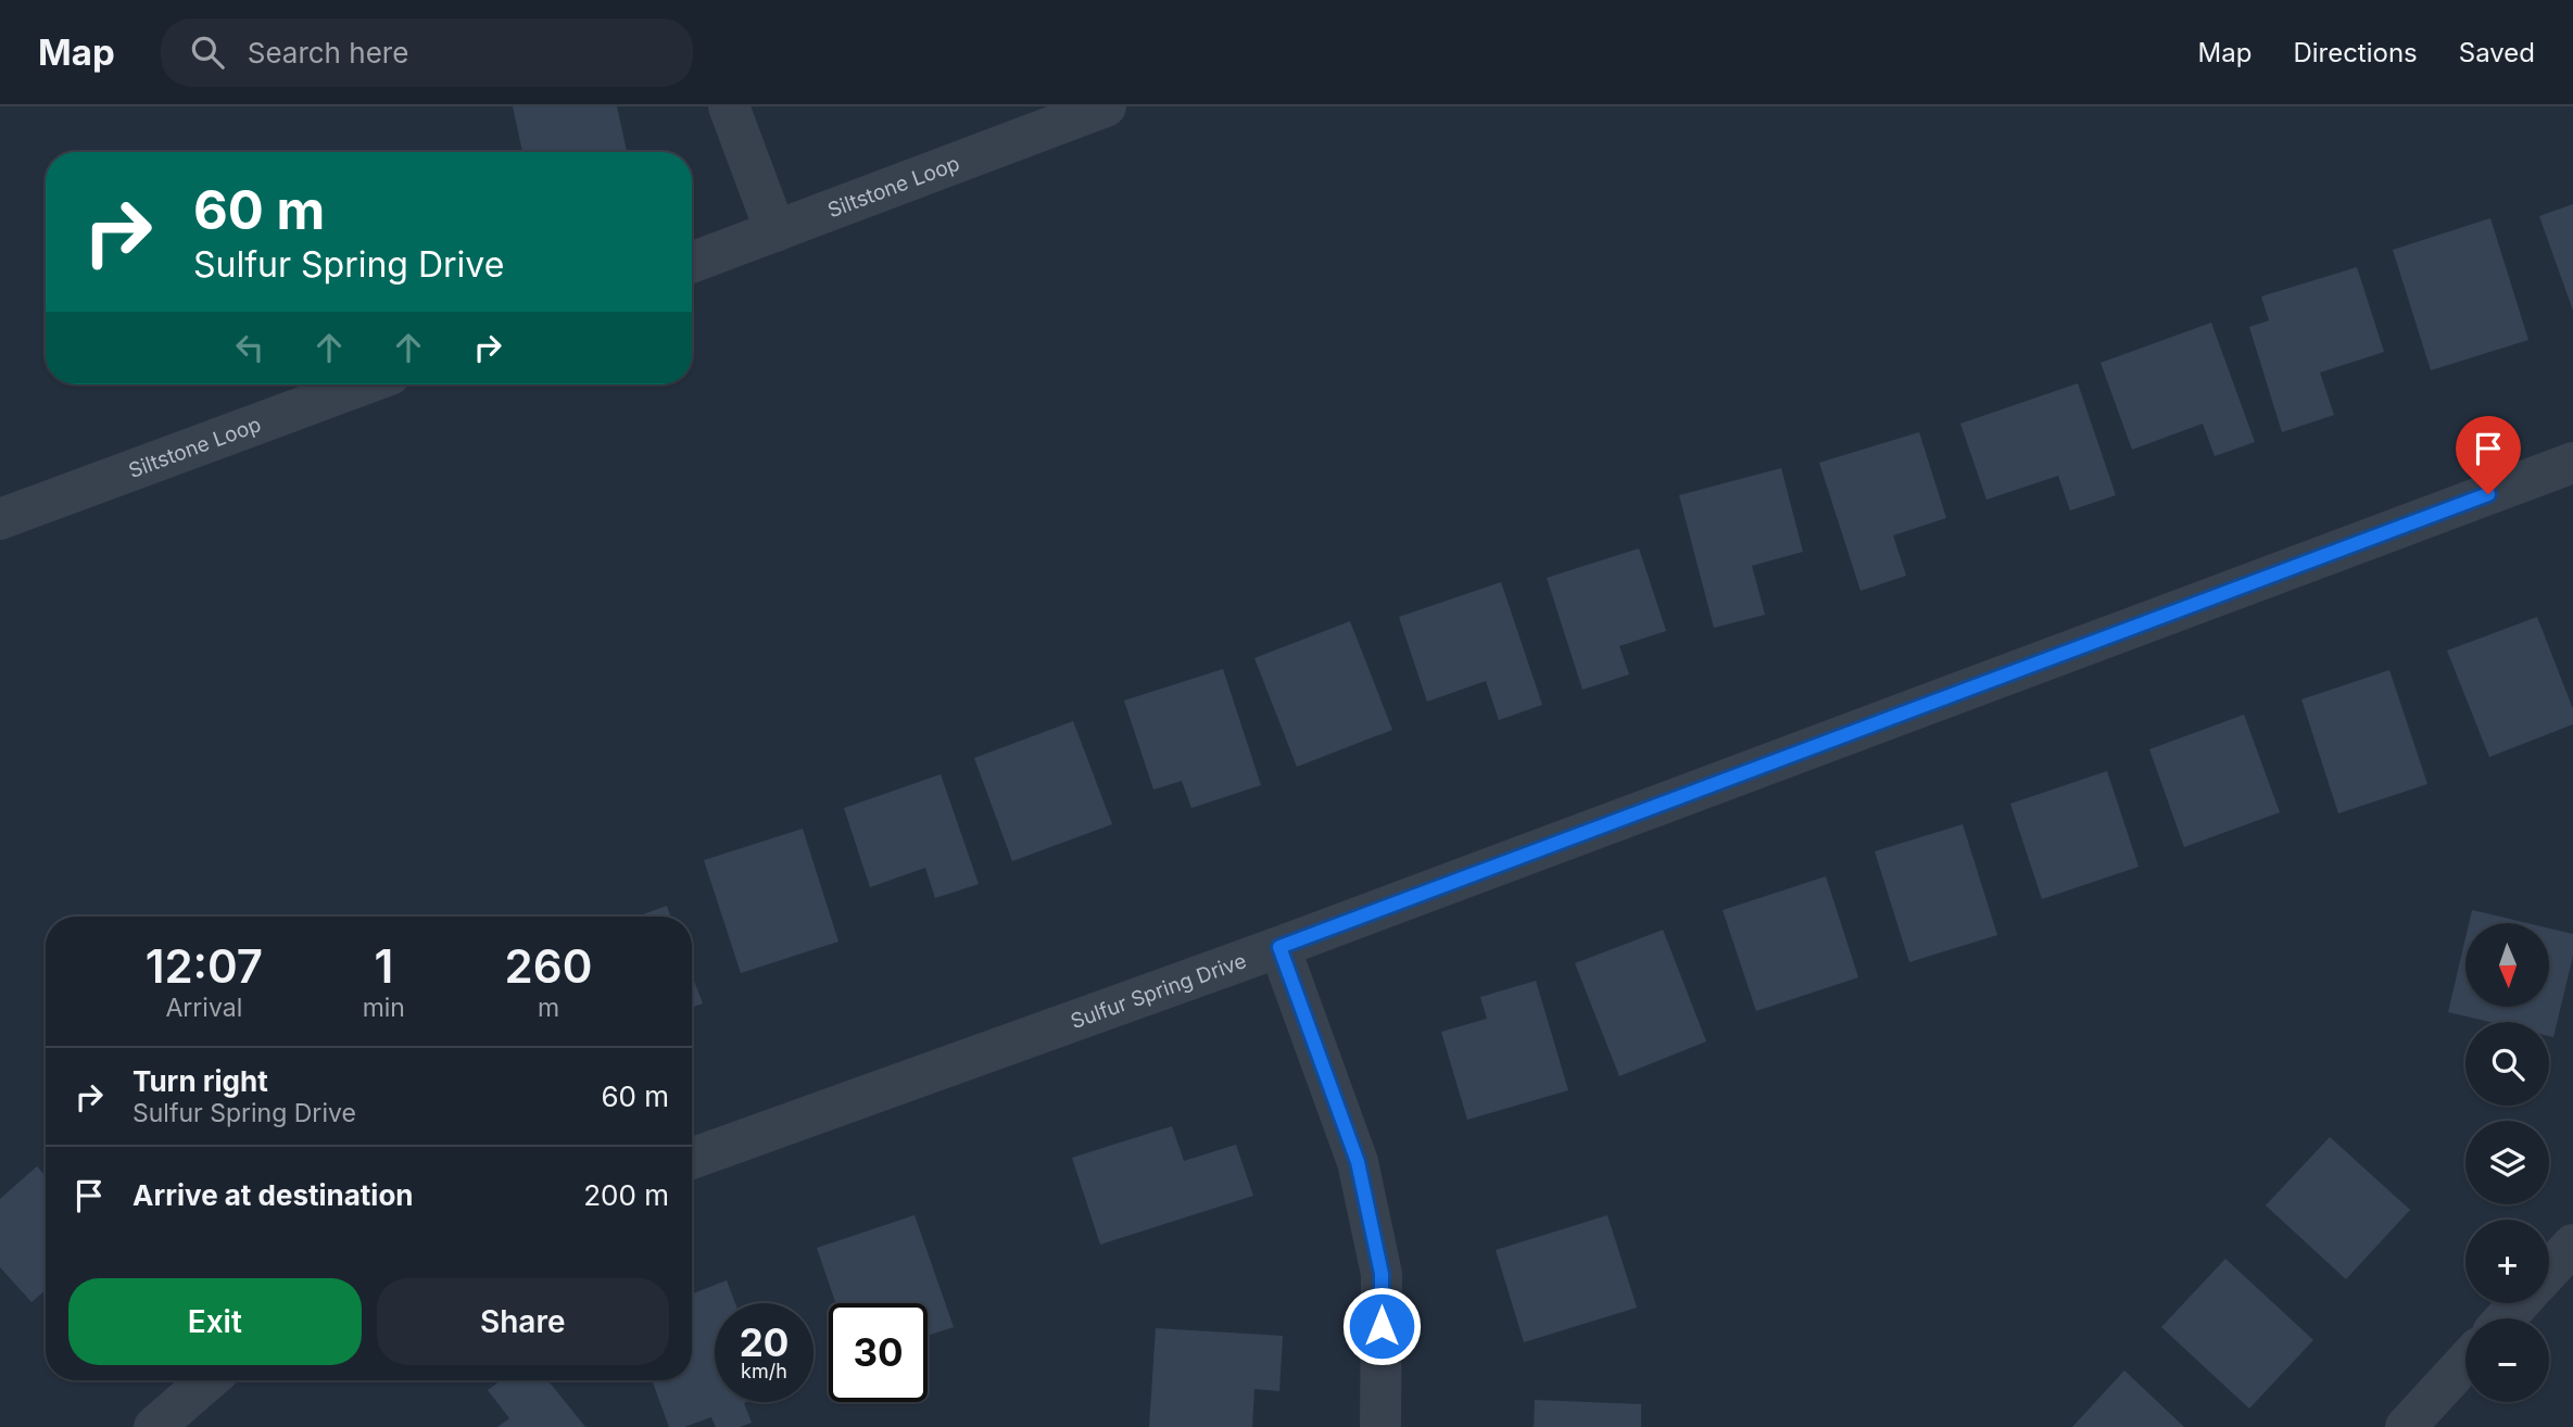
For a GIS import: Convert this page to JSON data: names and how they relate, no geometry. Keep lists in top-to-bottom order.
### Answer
{
  "streets": {
    "street": ["Siltstone Loop", "Sulfur Spring Drive"]
  },
  "north": "bottom",
  "page": {
    "header": "Map",
    "search": "Search here",
    "nav": ["Map", "Directions", "Saved"],
    "turn": ["60 m", "Sulfur Spring Drive"],
    "eta": [
      "12:07",
      "Arrival",
      "1",
      "min",
      "260",
      "m"
    ],
    "map_buttons": ["+", "−"],
    "list": [
      {
        "name": "Turn right",
        "note": "Sulfur Spring Drive",
        "value": "60 m"
      },
      {
        "name": "Arrive at destination",
        "value": "200 m"
      }
    ],
    "buttons": ["Exit", "Share"],
    "speed": "20 km/h",
    "limit": "30"
  }
}
